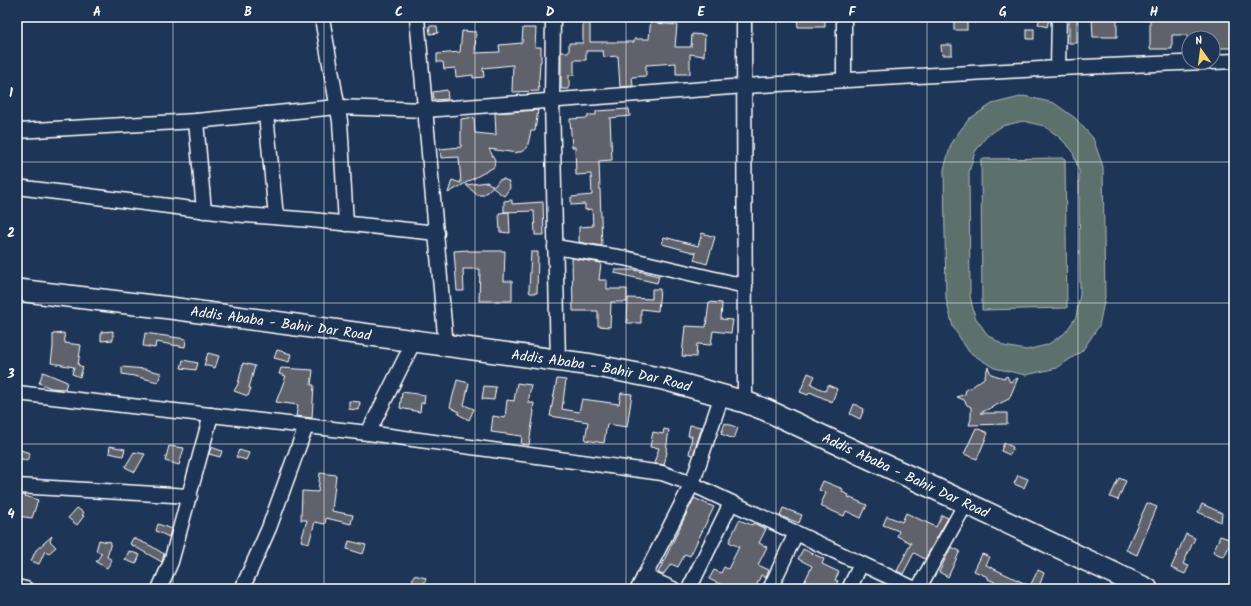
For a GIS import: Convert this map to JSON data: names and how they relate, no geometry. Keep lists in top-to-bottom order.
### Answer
{
  "streets": {
    "highway": ["Addis Ababa - Bahir Dar Road"]
  },
  "north": "top",
  "grid": {
    "columns": [
      "A",
      "B",
      "C",
      "D",
      "E",
      "F",
      "G",
      "H"
    ],
    "rows": [
      "1",
      "2",
      "3",
      "4"
    ]
  }
}
